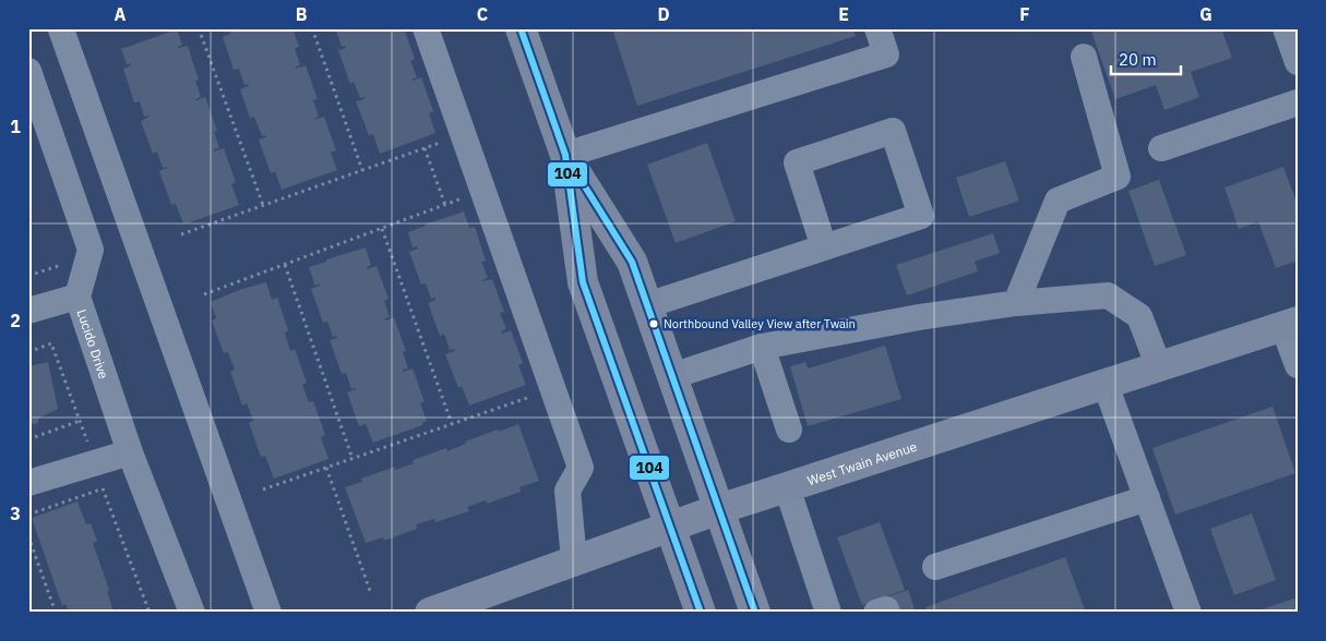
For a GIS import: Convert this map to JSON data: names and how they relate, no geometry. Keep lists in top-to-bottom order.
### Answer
{
  "streets": {
    "main road": ["West Twain Avenue"],
    "street": ["Lucido Drive"]
  },
  "places": ["Northbound Valley View after Twain"],
  "lines": ["transit line 104"],
  "scale_bar": "20 m",
  "grid": {
    "columns": [
      "A",
      "B",
      "C",
      "D",
      "E",
      "F",
      "G"
    ],
    "rows": ["1", "2", "3"]
  }
}
